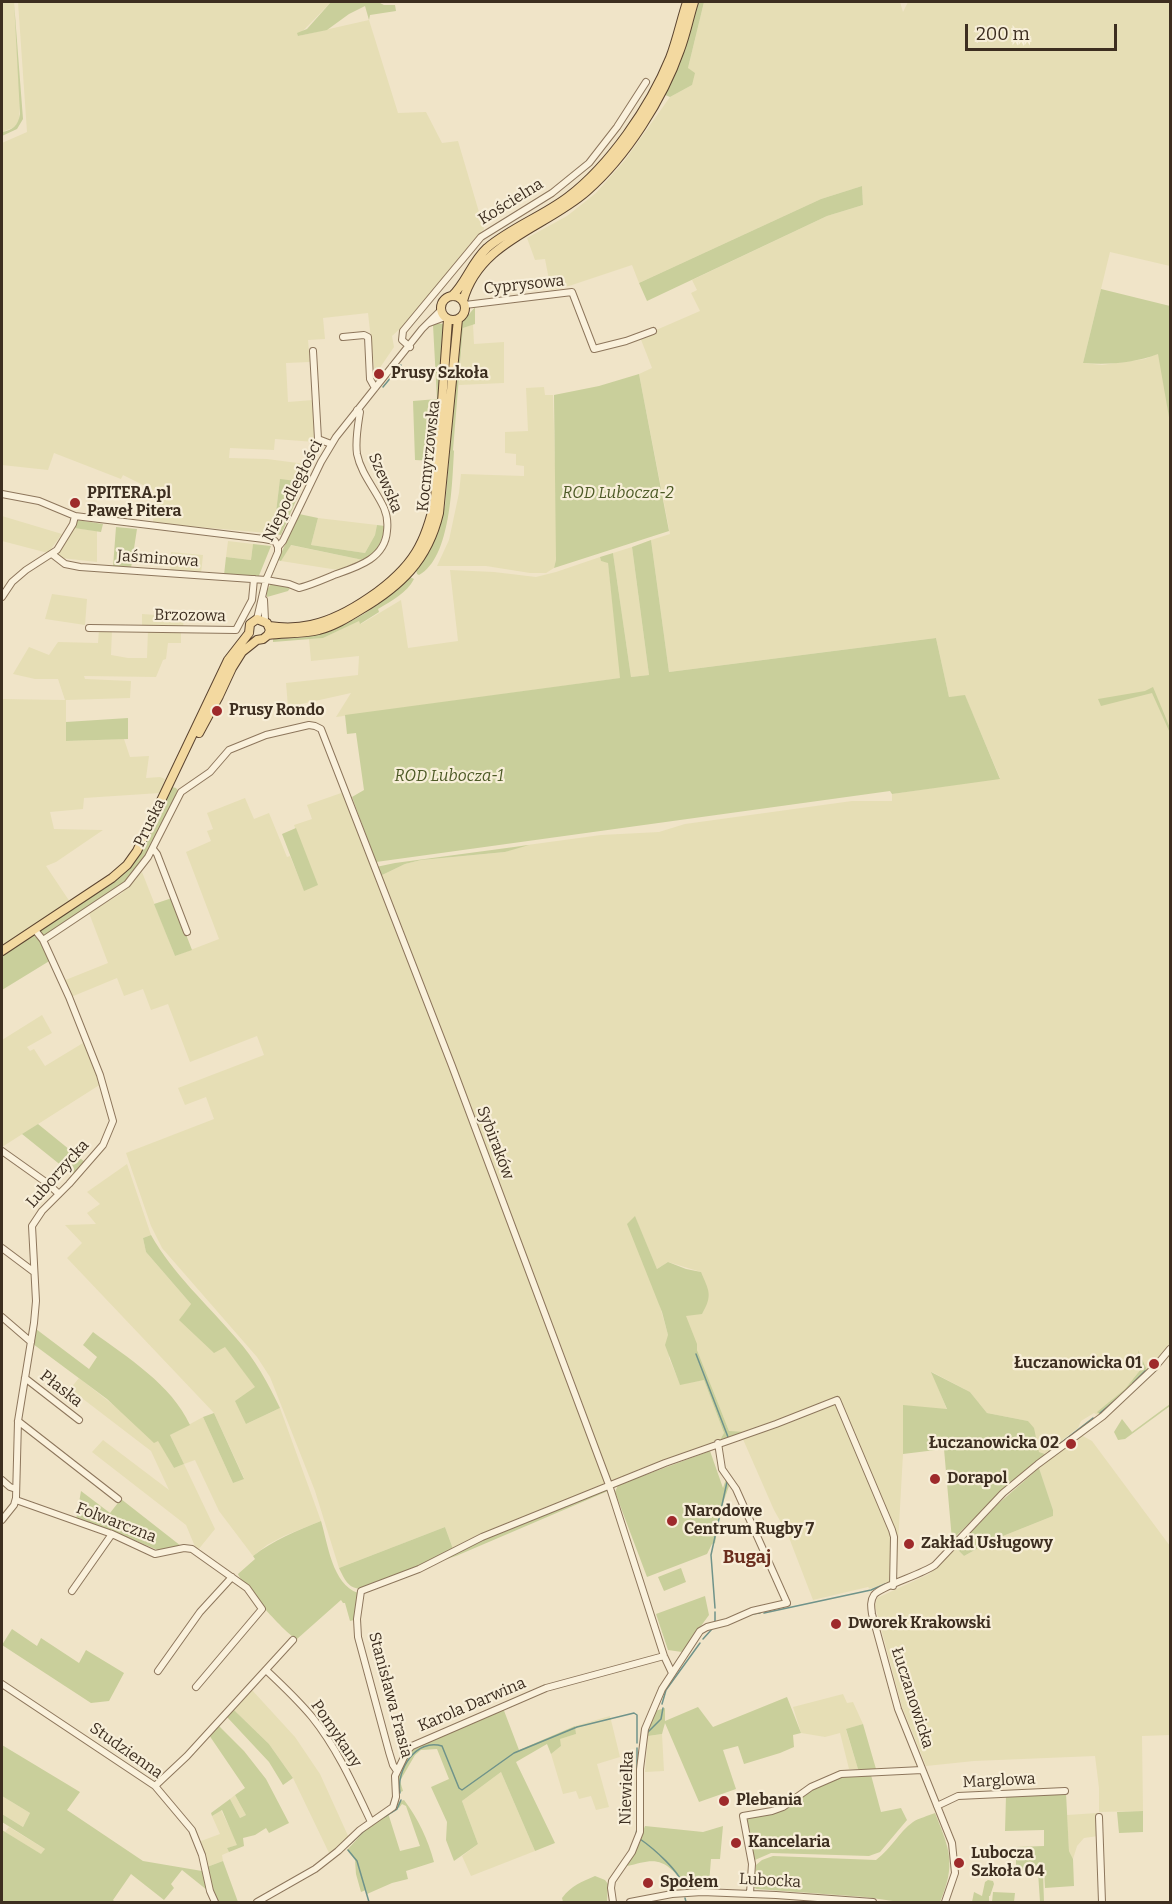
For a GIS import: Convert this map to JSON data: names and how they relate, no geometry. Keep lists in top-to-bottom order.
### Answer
{
  "streets": {
    "main road": ["Kocmyrzowska"],
    "street": [
      "Kościelna",
      "Cyprysowa",
      "Szewska",
      "Niepodległości",
      "Jaśminowa",
      "Brzozowa",
      "Pruska",
      "Sybiraków",
      "Luborzycka",
      "Płaska",
      "Folwarczna",
      "Stanisława Frasia",
      "Łuczanowicka",
      "Karola Darwina",
      "Pomykany",
      "Studzienna",
      "Marglowa",
      "Niewielka",
      "Lubocka"
    ]
  },
  "crossings": [
    ["Kościelna", "Niepodległości"],
    ["Cyprysowa", "Kocmyrzowska"],
    ["Cyprysowa", "Niepodległości"],
    ["Kocmyrzowska", "Niepodległości"],
    ["Szewska", "Niepodległości"],
    ["Szewska", "Jaśminowa"],
    ["Niepodległości", "Jaśminowa"],
    ["Jaśminowa", "Brzozowa"],
    ["Pruska", "Sybiraków"],
    ["Pruska", "Luborzycka"],
    ["Sybiraków", "Stanisława Frasia"],
    ["Sybiraków", "Karola Darwina"],
    ["Sybiraków", "Niewielka"],
    ["Luborzycka", "Płaska"],
    ["Luborzycka", "Folwarczna"],
    ["Stanisława Frasia", "Karola Darwina"],
    ["Łuczanowicka", "Marglowa"],
    ["Karola Darwina", "Pomykany"]
  ],
  "districts": ["Bugaj"],
  "parks": ["ROD Lubocza-2", "ROD Lubocza-1"],
  "places": [
    "Prusy Szkoła",
    "PPITERA.pl Paweł Pitera",
    "Prusy Rondo",
    "Łuczanowicka 01",
    "Łuczanowicka 02",
    "Dorapol",
    "Narodowe Centrum Rugby 7",
    "Zakład Usługowy",
    "Dworek Krakowski",
    "Plebania",
    "Kancelaria",
    "Lubocza Szkoła 04",
    "Społem"
  ],
  "scale_bar": "200 m"
}
